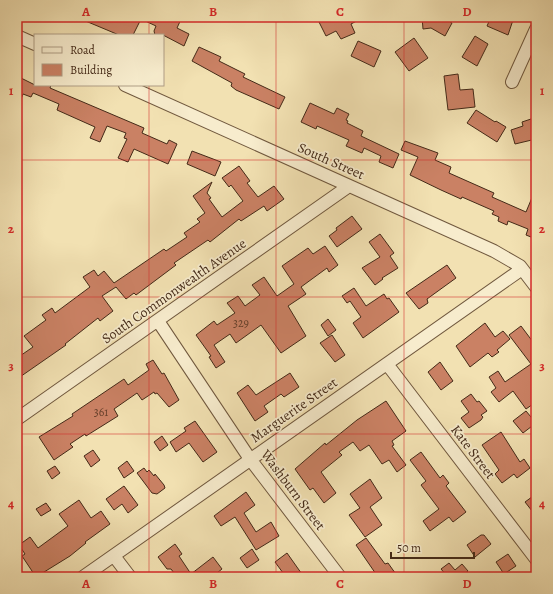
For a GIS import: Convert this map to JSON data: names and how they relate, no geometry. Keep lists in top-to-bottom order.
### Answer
{
  "streets": {
    "street": [
      "South Street",
      "South Commonwealth Avenue",
      "Marguerite Street",
      "Kate Street",
      "Washburn Street"
    ]
  },
  "crossings": [
    ["South Street", "South Commonwealth Avenue"],
    ["South Street", "Marguerite Street"],
    ["South Commonwealth Avenue", "Washburn Street"],
    ["Marguerite Street", "Kate Street"],
    ["Marguerite Street", "Washburn Street"]
  ],
  "house_numbers": ["329", "361"],
  "legend": ["Road", "Building"],
  "scale_bar": "50 m",
  "grid": {
    "columns": [
      "A",
      "B",
      "C",
      "D"
    ],
    "rows": [
      "1",
      "2",
      "3",
      "4"
    ]
  }
}
